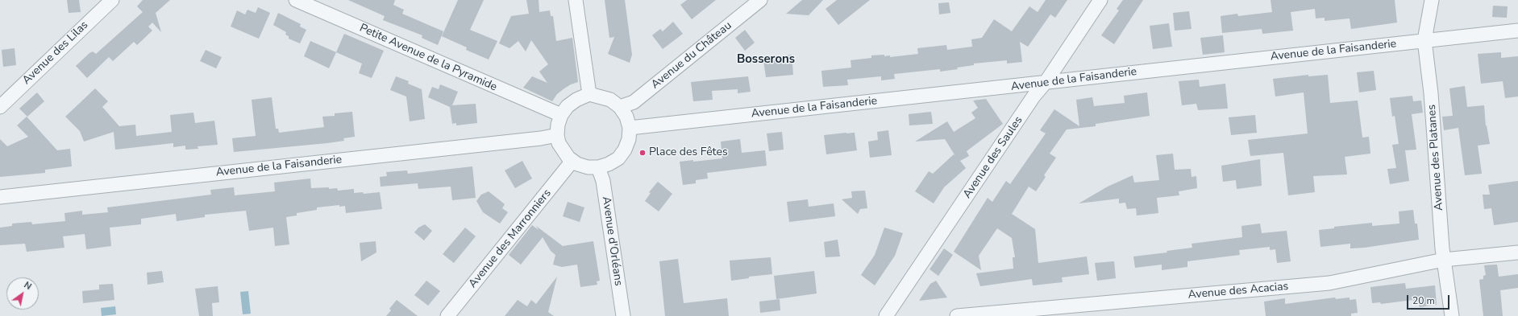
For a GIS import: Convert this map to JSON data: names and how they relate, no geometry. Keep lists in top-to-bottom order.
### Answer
{
  "streets": {
    "street": [
      "Avenue de la Faisanderie",
      "Avenue des Lilas",
      "Avenue du Château",
      "Petite Avenue de la Pyramide",
      "Avenue des Saules",
      "Avenue des Platanes",
      "Avenue des Marronniers",
      "Avenue d'Orléans",
      "Avenue des Acacias"
    ]
  },
  "crossings": [
    ["Avenue de la Faisanderie", "Avenue du Château"],
    ["Avenue de la Faisanderie", "Petite Avenue de la Pyramide"],
    ["Avenue de la Faisanderie", "Avenue des Saules"],
    ["Avenue de la Faisanderie", "Avenue des Platanes"],
    ["Avenue de la Faisanderie", "Avenue des Marronniers"],
    ["Avenue de la Faisanderie", "Avenue d'Orléans"],
    ["Avenue du Château", "Petite Avenue de la Pyramide"],
    ["Avenue du Château", "Avenue des Marronniers"],
    ["Avenue du Château", "Avenue d'Orléans"],
    ["Petite Avenue de la Pyramide", "Avenue des Marronniers"],
    ["Petite Avenue de la Pyramide", "Avenue d'Orléans"],
    ["Avenue des Platanes", "Avenue des Acacias"],
    ["Avenue des Marronniers", "Avenue d'Orléans"]
  ],
  "districts": ["Bosserons"],
  "places": ["Place des Fêtes"],
  "scale_bar": "20 m",
  "north": "top right"
}
